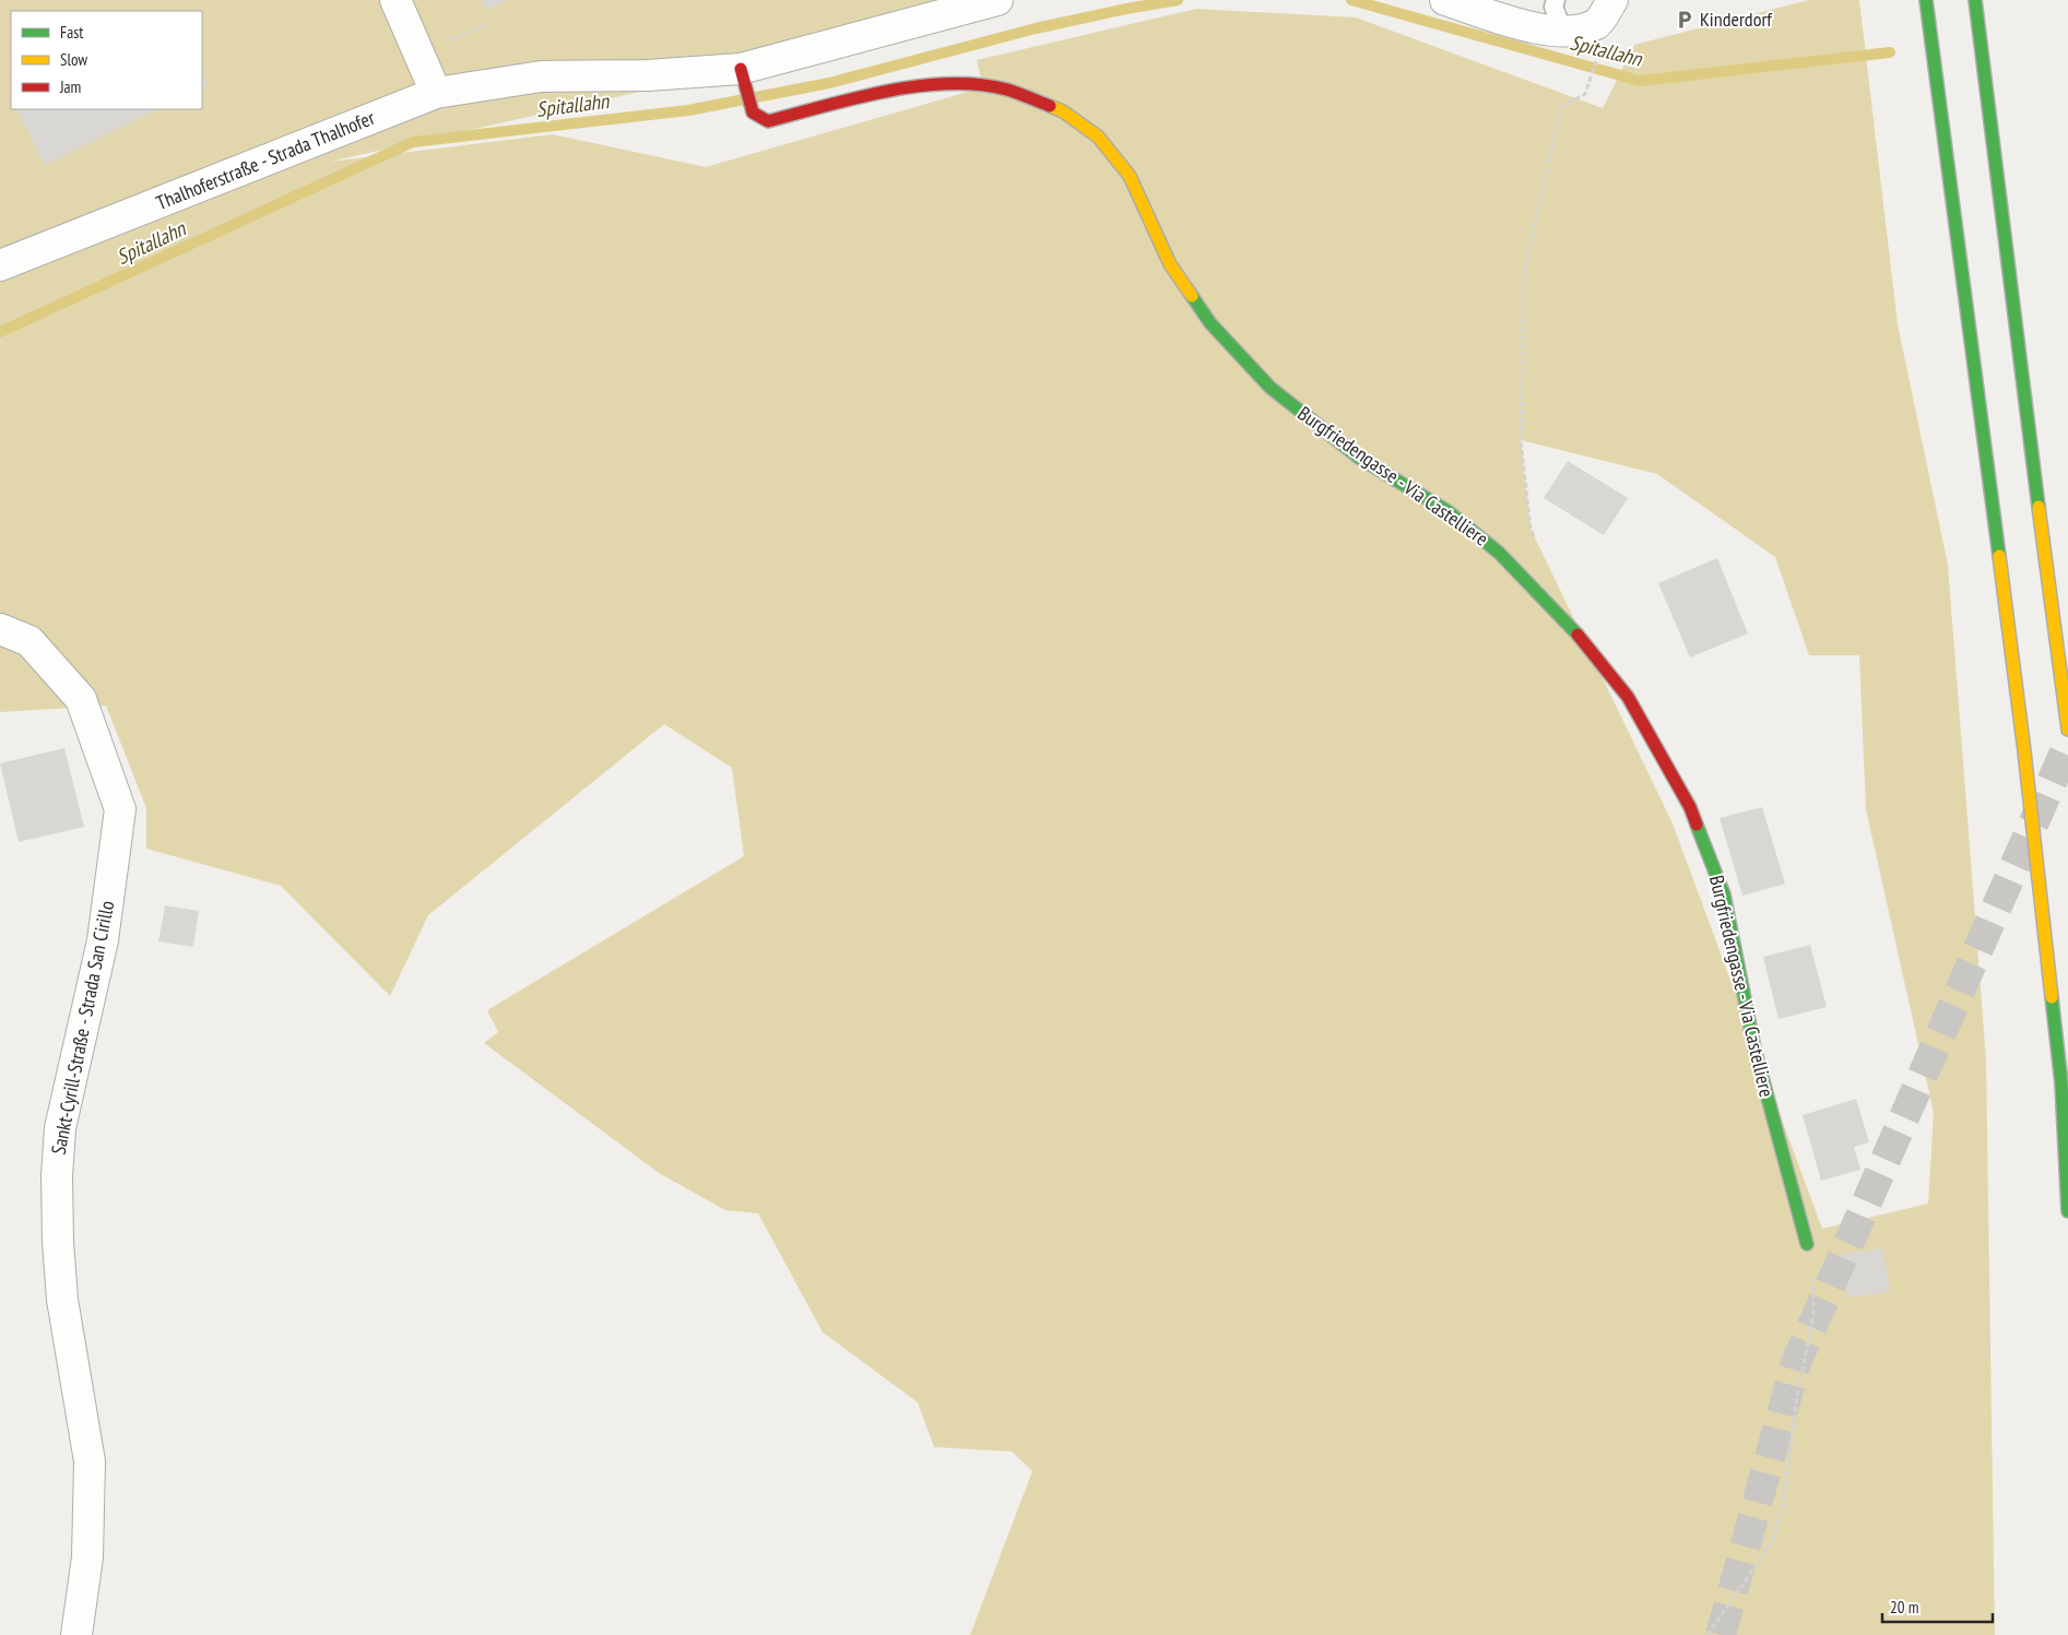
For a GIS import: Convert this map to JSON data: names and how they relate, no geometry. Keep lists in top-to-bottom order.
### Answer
{
  "streets": {
    "main road": ["Burgfriedengasse - Via Castelliere"],
    "street": ["Thalhoferstraße - Strada Thalhofer", "Sankt-Cyrill-Straße - Strada San Cirillo"]
  },
  "crossings": [
    ["Thalhoferstraße - Strada Thalhofer", "Burgfriedengasse - Via Castelliere"]
  ],
  "water": ["Spitallahn"],
  "places": {
    "parking": ["Kinderdorf"]
  },
  "legend": ["Fast", "Slow", "Jam"],
  "scale_bar": "20 m"
}
